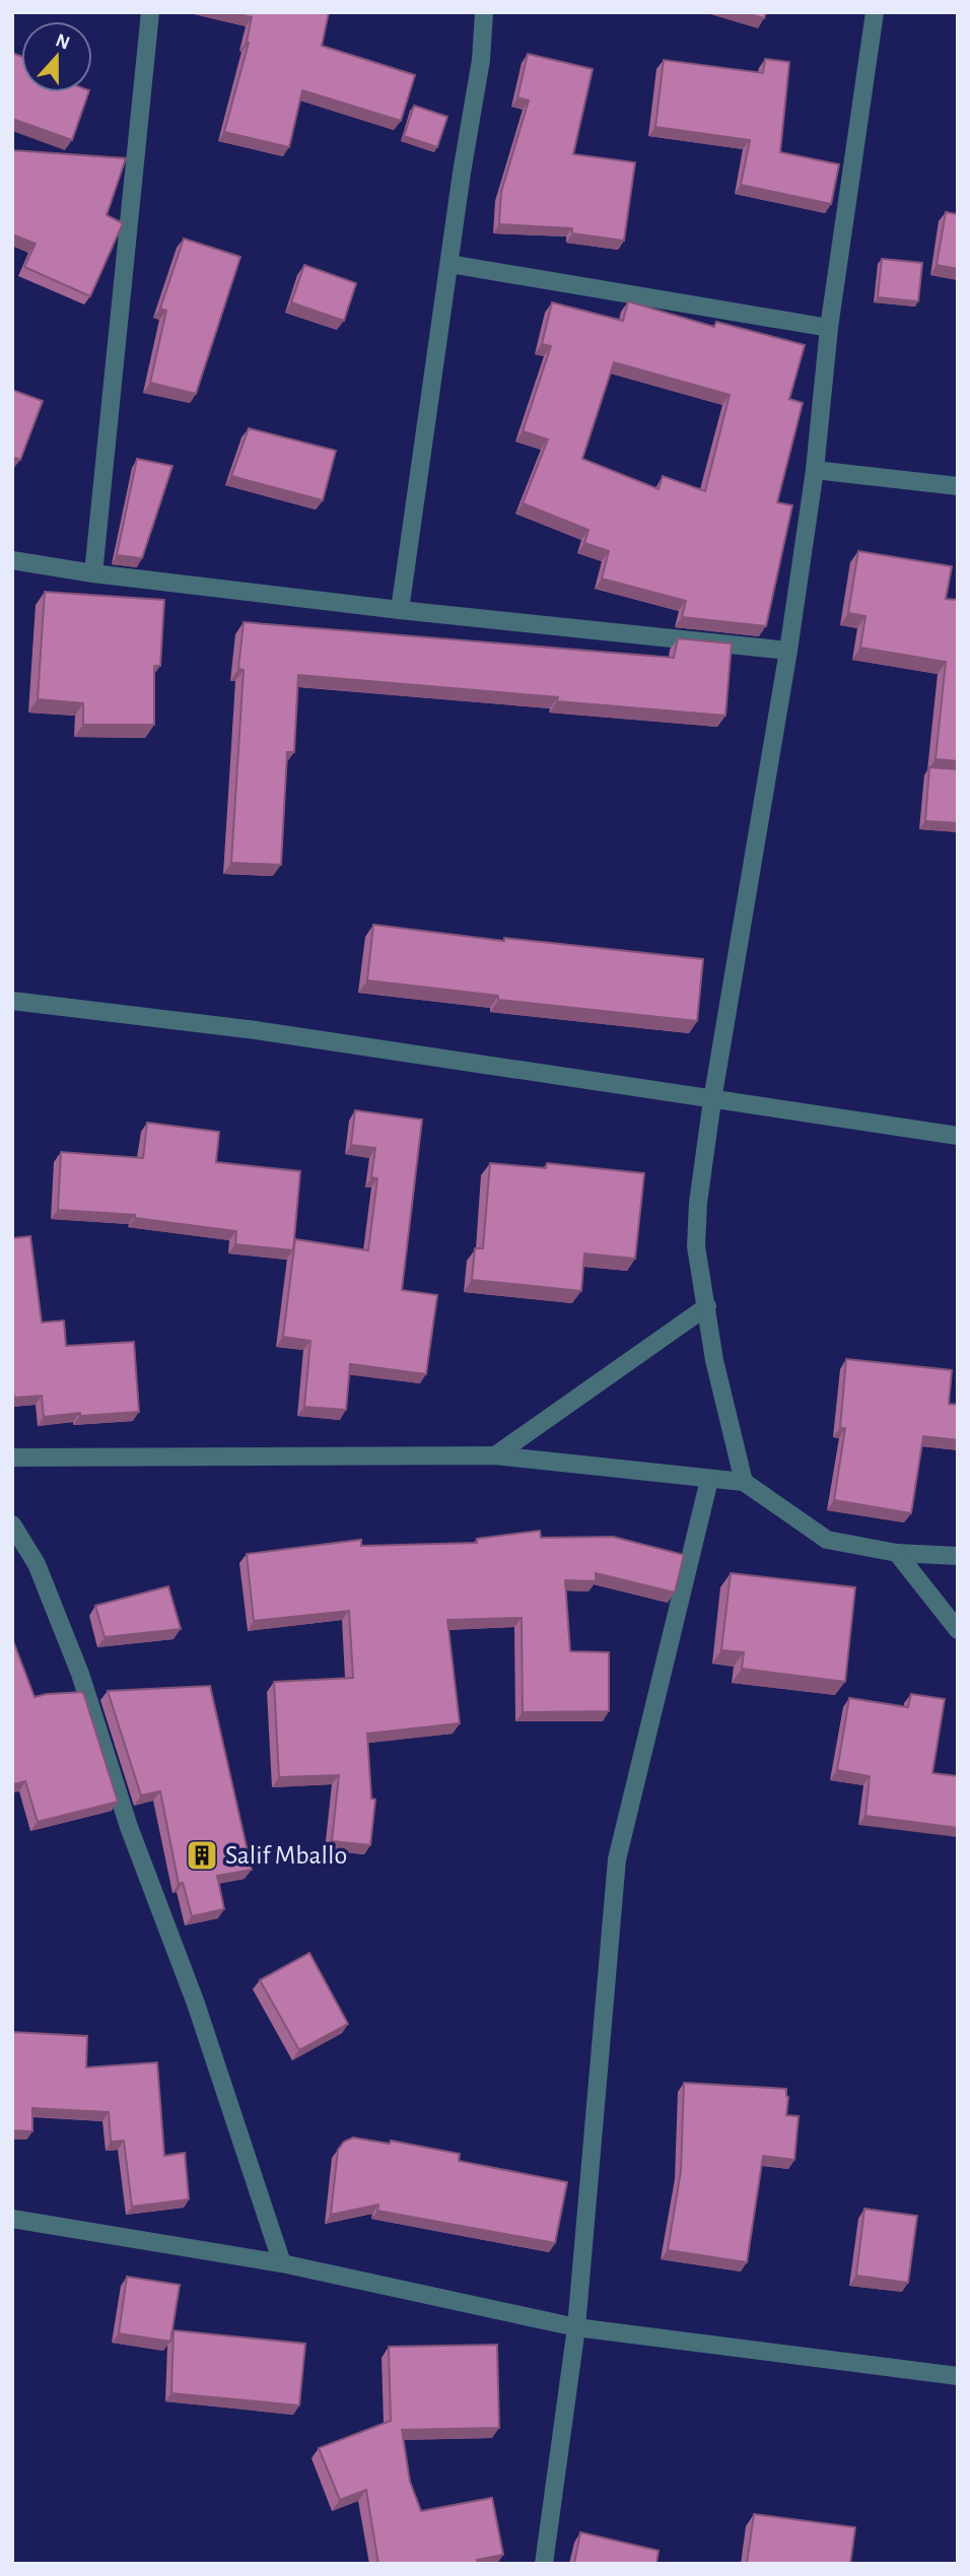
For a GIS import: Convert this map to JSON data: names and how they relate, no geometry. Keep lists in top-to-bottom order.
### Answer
{
  "places": {
    "building": ["Salif Mballo"]
  },
  "north": "top"
}
